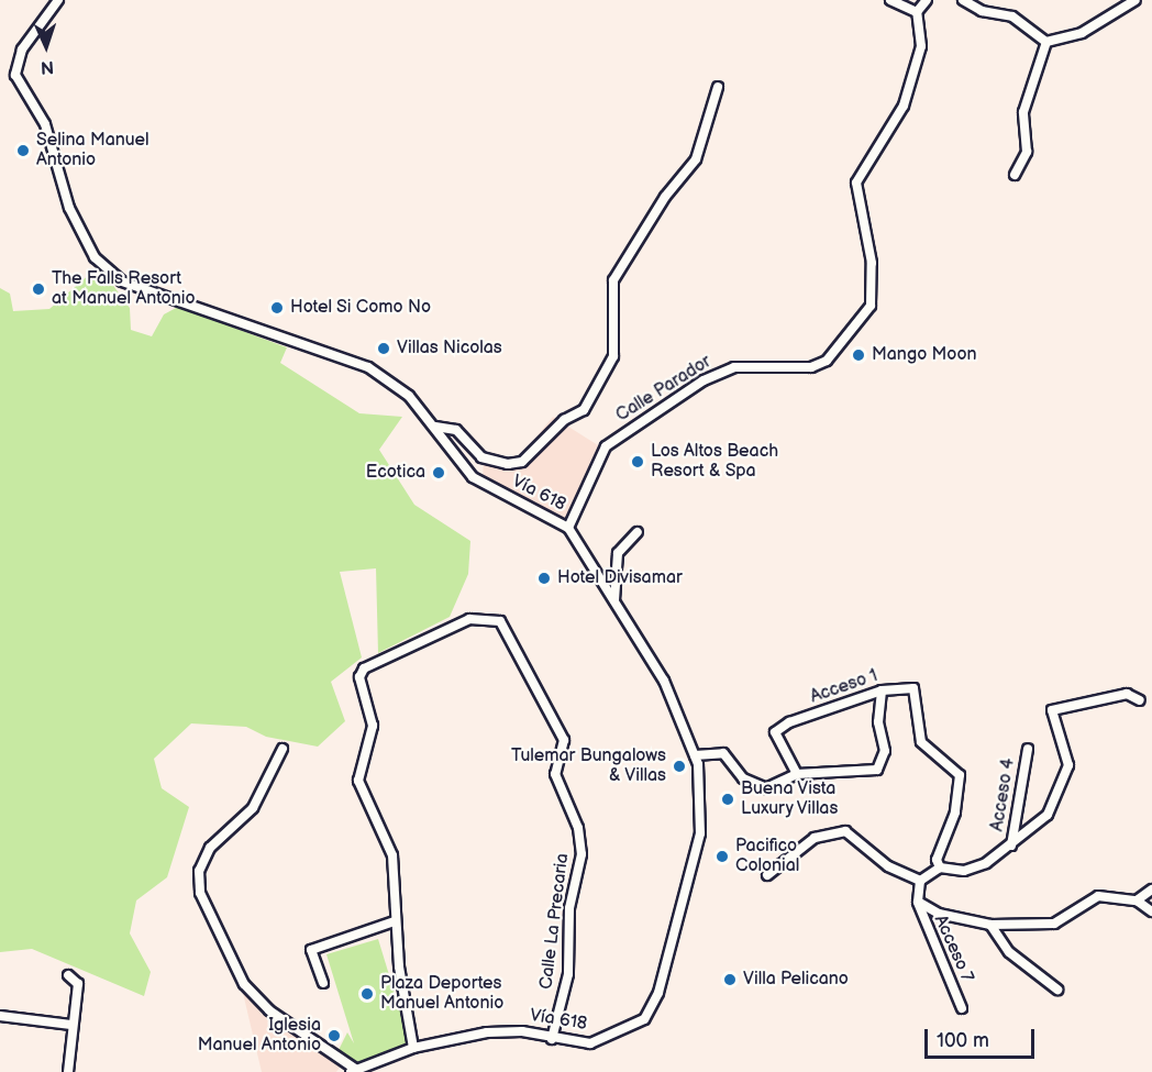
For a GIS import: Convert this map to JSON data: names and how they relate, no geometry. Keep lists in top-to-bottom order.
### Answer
{
  "streets": {
    "street": [
      "Calle Parador",
      "Vía 618",
      "Acceso 1",
      "Acceso 4",
      "Calle La Precaria",
      "Acceso 7"
    ]
  },
  "crossings": [
    ["Calle Parador", "Vía 618"],
    ["Vía 618", "Calle La Precaria"],
    ["Acceso 1", "Acceso 4"]
  ],
  "places": [
    "Selina Manuel Antonio",
    "The Falls Resort at Manuel Antonio",
    "Hotel Si Como No",
    "Villas Nicolas",
    "Mango Moon",
    "Los Altos Beach Resort & Spa",
    "Ecotica",
    "Hotel Divisamar",
    "Tulemar Bungalows & Villas",
    "Buena Vista Luxury Villas",
    "Pacifico Colonial",
    "Villa Pelicano",
    "Plaza Deportes Manuel Antonio",
    "Iglesia Manuel Antonio"
  ],
  "scale_bar": "100 m",
  "north": "bottom"
}
